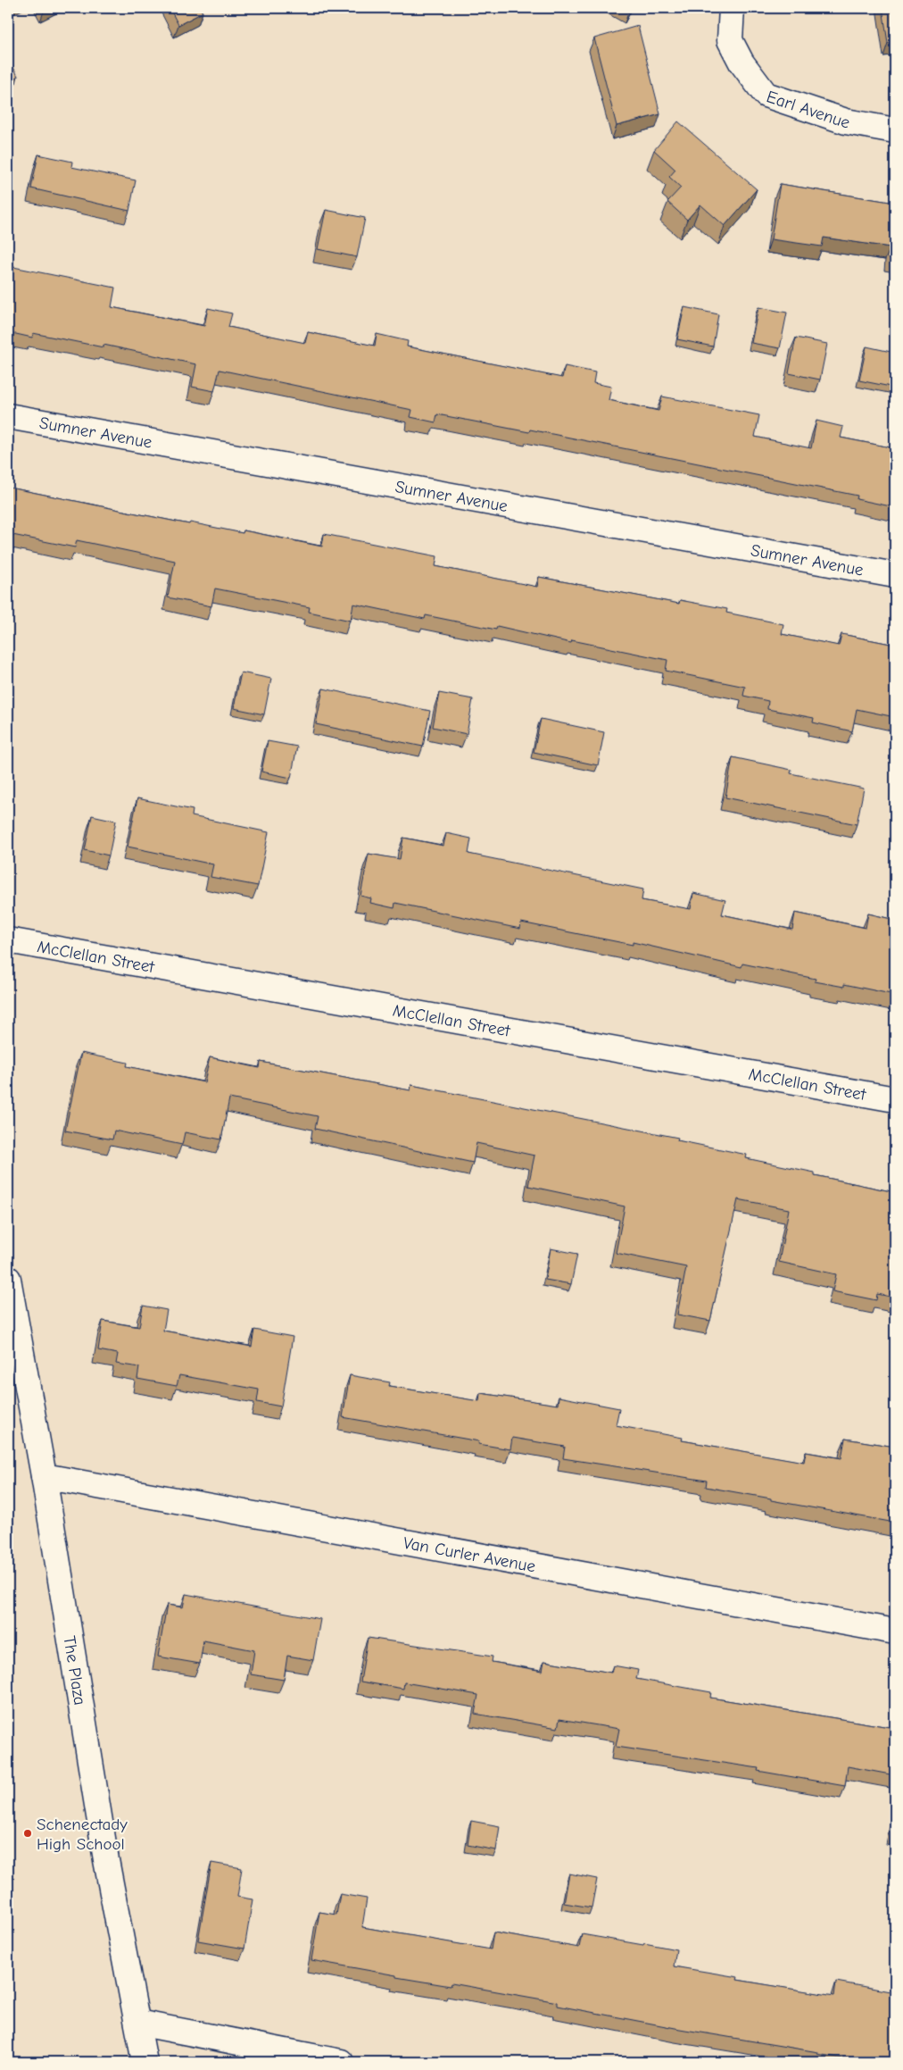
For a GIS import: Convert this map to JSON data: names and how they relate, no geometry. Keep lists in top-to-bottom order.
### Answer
{
  "streets": {
    "street": [
      "Earl Avenue",
      "Sumner Avenue",
      "McClellan Street",
      "Van Curler Avenue",
      "The Plaza"
    ]
  },
  "crossings": [
    ["Van Curler Avenue", "The Plaza"]
  ],
  "places": ["Schenectady High School"]
}
